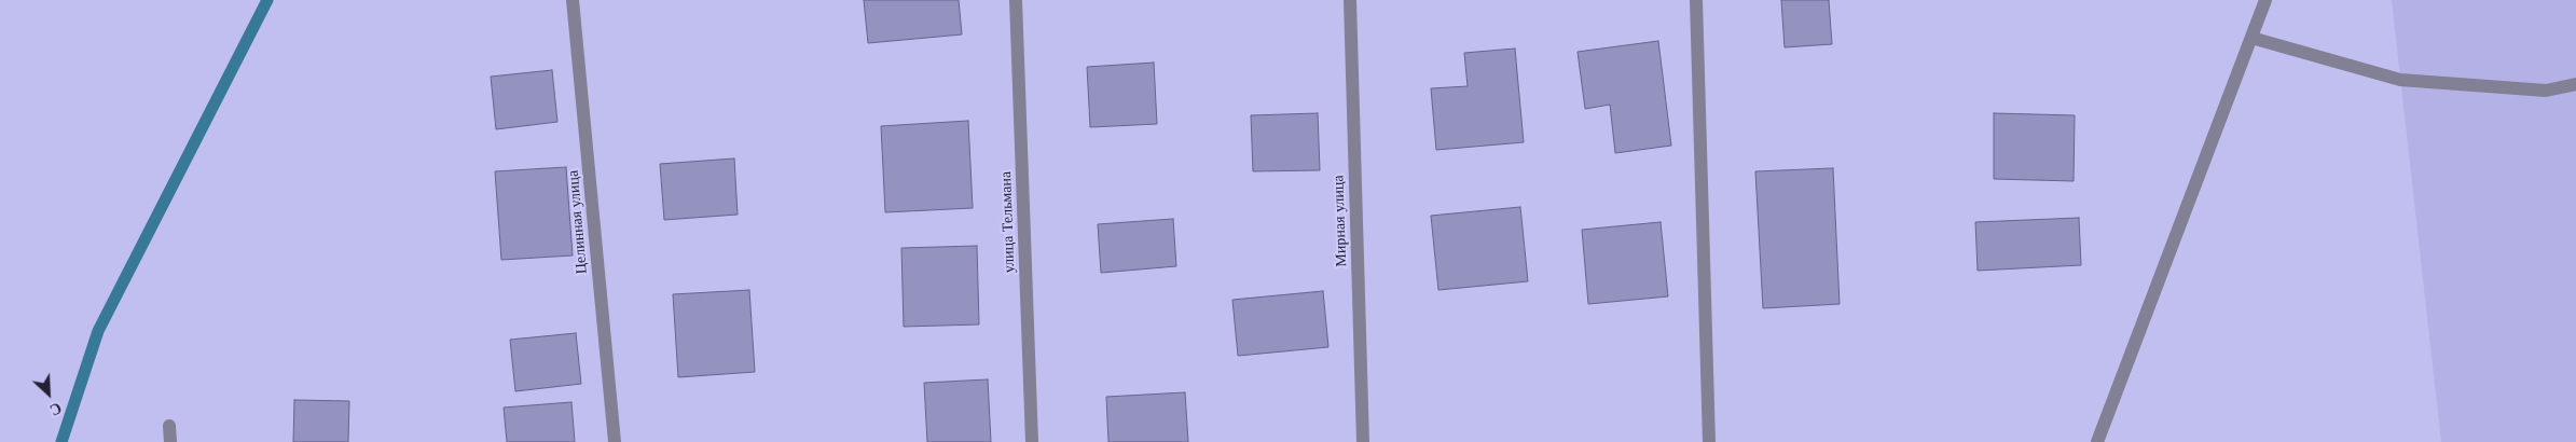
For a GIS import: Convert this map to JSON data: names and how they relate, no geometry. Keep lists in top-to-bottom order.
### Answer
{
  "streets": {
    "street": ["Мирная улица", "Целинная улица", "улица Тельмана"]
  },
  "north": "bottom right"
}
